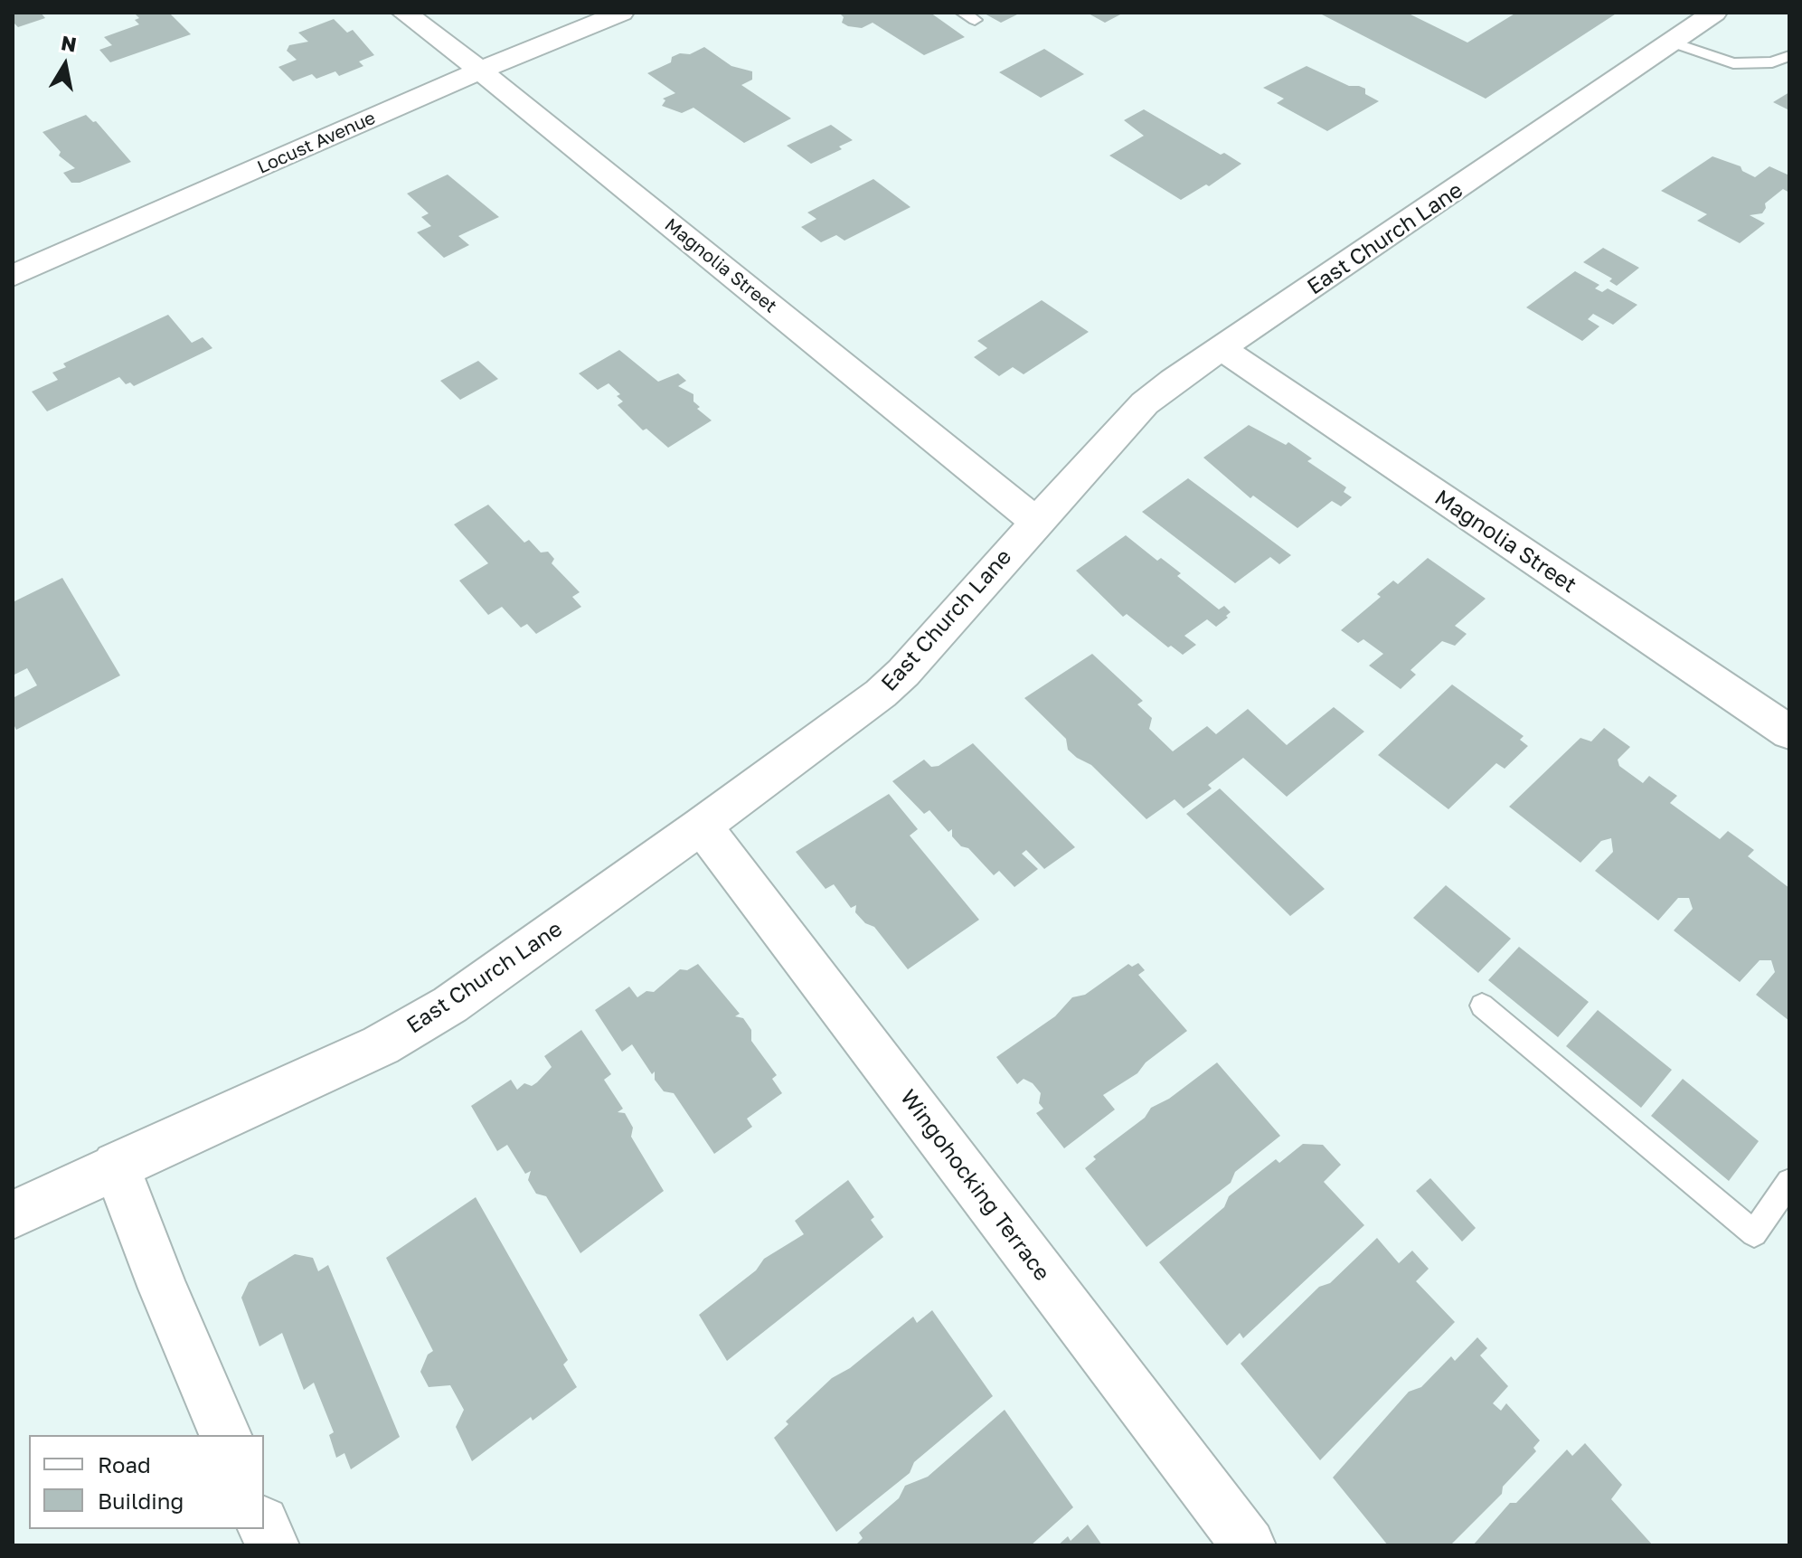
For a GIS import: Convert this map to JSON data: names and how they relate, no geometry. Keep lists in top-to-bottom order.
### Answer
{
  "streets": {
    "street": [
      "Locust Avenue",
      "East Church Lane",
      "Magnolia Street",
      "Wingohocking Terrace"
    ]
  },
  "crossings": [
    ["Locust Avenue", "Magnolia Street"],
    ["East Church Lane", "Magnolia Street"],
    ["East Church Lane", "Wingohocking Terrace"]
  ],
  "legend": ["Road", "Building"],
  "north": "top"
}
